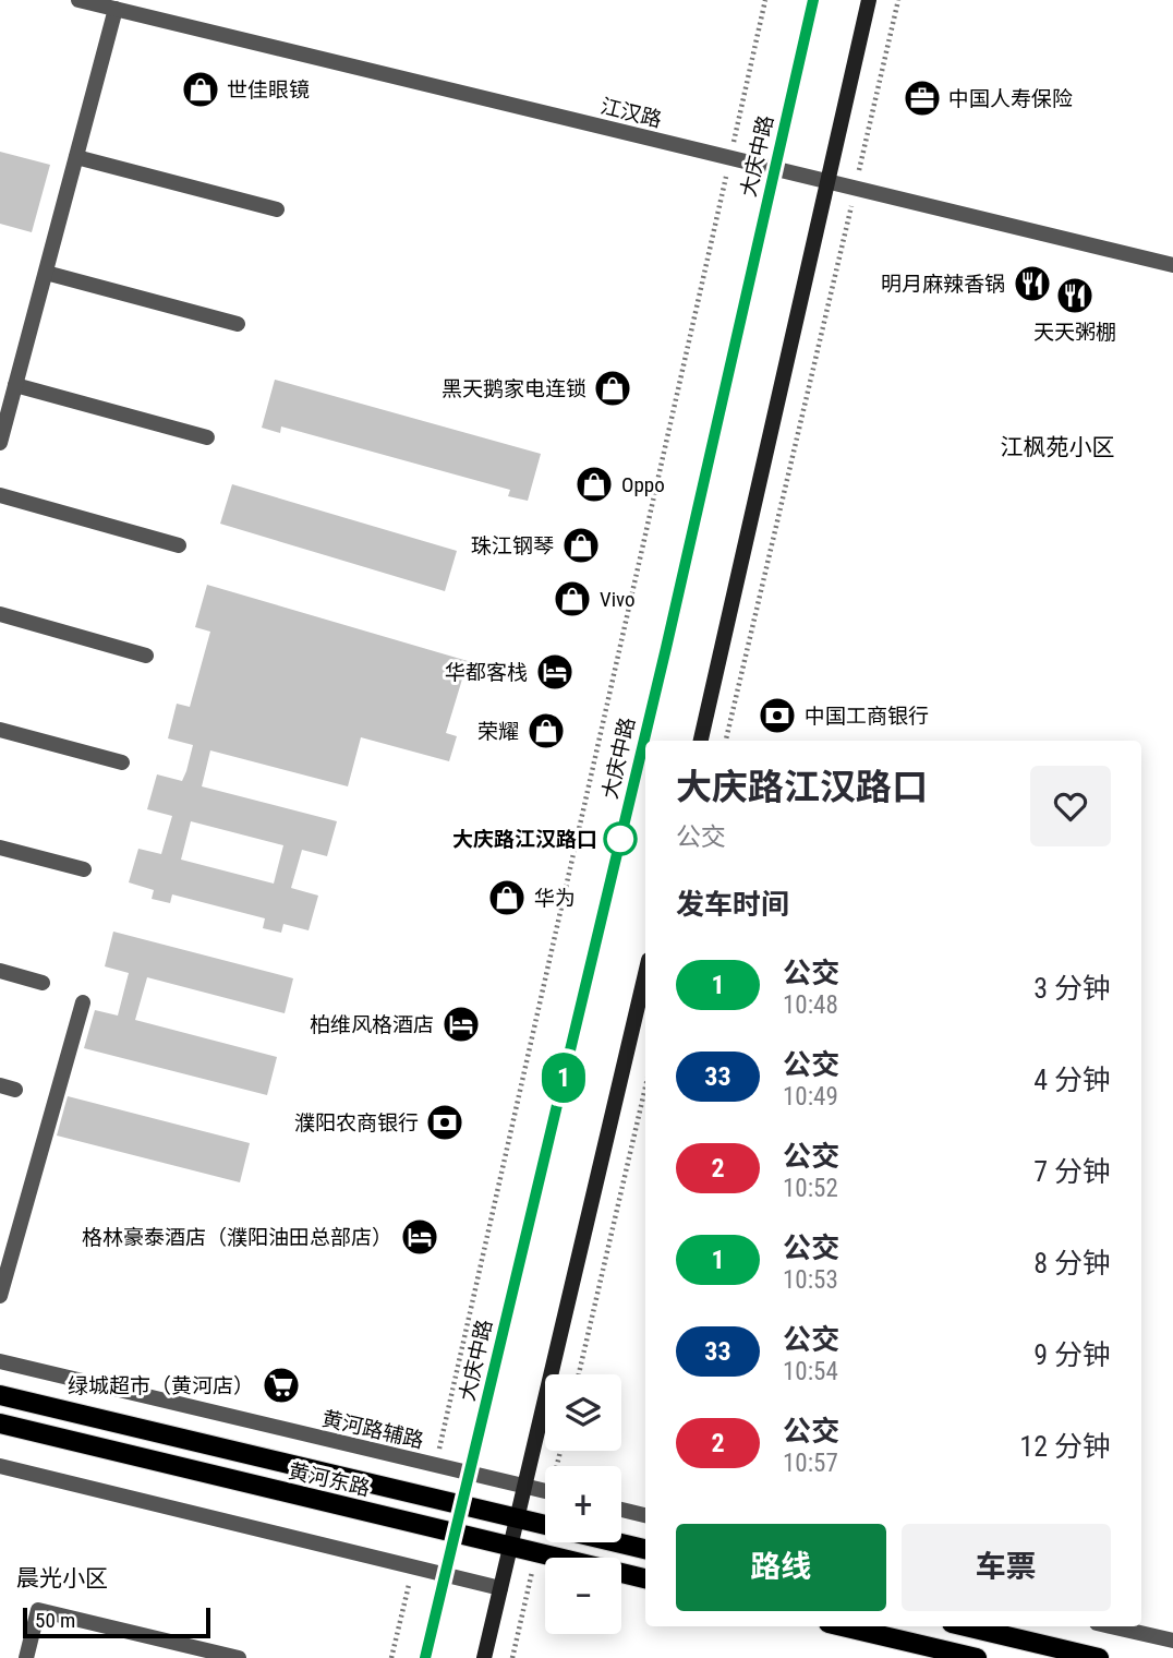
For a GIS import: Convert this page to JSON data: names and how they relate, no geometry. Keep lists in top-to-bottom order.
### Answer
{
  "streets": {
    "main road": ["大庆中路", "黄河东路"],
    "street": ["江汉路", "黄河路辅路"]
  },
  "crossings": [
    ["江汉路", "大庆中路"],
    ["大庆中路", "黄河路辅路"],
    ["大庆中路", "黄河东路"]
  ],
  "districts": ["江枫苑小区", "晨光小区"],
  "places": {
    "shop": [
      "世佳眼镜",
      "黑天鹅家电连锁",
      "Oppo",
      "珠江钢琴",
      "Vivo",
      "荣耀",
      "华为"
    ],
    "office": ["中国人寿保险"],
    "restaurant": ["明月麻辣香锅", "天天粥棚"],
    "hotel": ["华都客栈", "柏维风格酒店", "格林豪泰酒店（濮阳油田总部店）"],
    "bank": ["中国工商银行", "濮阳农商银行"],
    "other": ["大庆路江汉路口"],
    "supermarket": ["绿城超市（黄河店）"]
  },
  "lines": ["bus line 1"],
  "scale_bar": "50 m",
  "page": {
    "on_map": "1",
    "heading": [
      ["大庆路江汉路口", "公交"],
      "发车时间"
    ],
    "list": [
      {
        "mark": "1",
        "name": "公交",
        "note": "10:48",
        "value": "3 分钟"
      },
      {
        "mark": "33",
        "name": "公交",
        "note": "10:49",
        "value": "4 分钟"
      },
      {
        "mark": "2",
        "name": "公交",
        "note": "10:52",
        "value": "7 分钟"
      },
      {
        "mark": "1",
        "name": "公交",
        "note": "10:53",
        "value": "8 分钟"
      },
      {
        "mark": "33",
        "name": "公交",
        "note": "10:54",
        "value": "9 分钟"
      },
      {
        "mark": "2",
        "name": "公交",
        "note": "10:57",
        "value": "12 分钟"
      }
    ],
    "map_buttons": ["+", "−"],
    "buttons": ["路线", "车票"],
    "scale": "50 m"
  }
}
